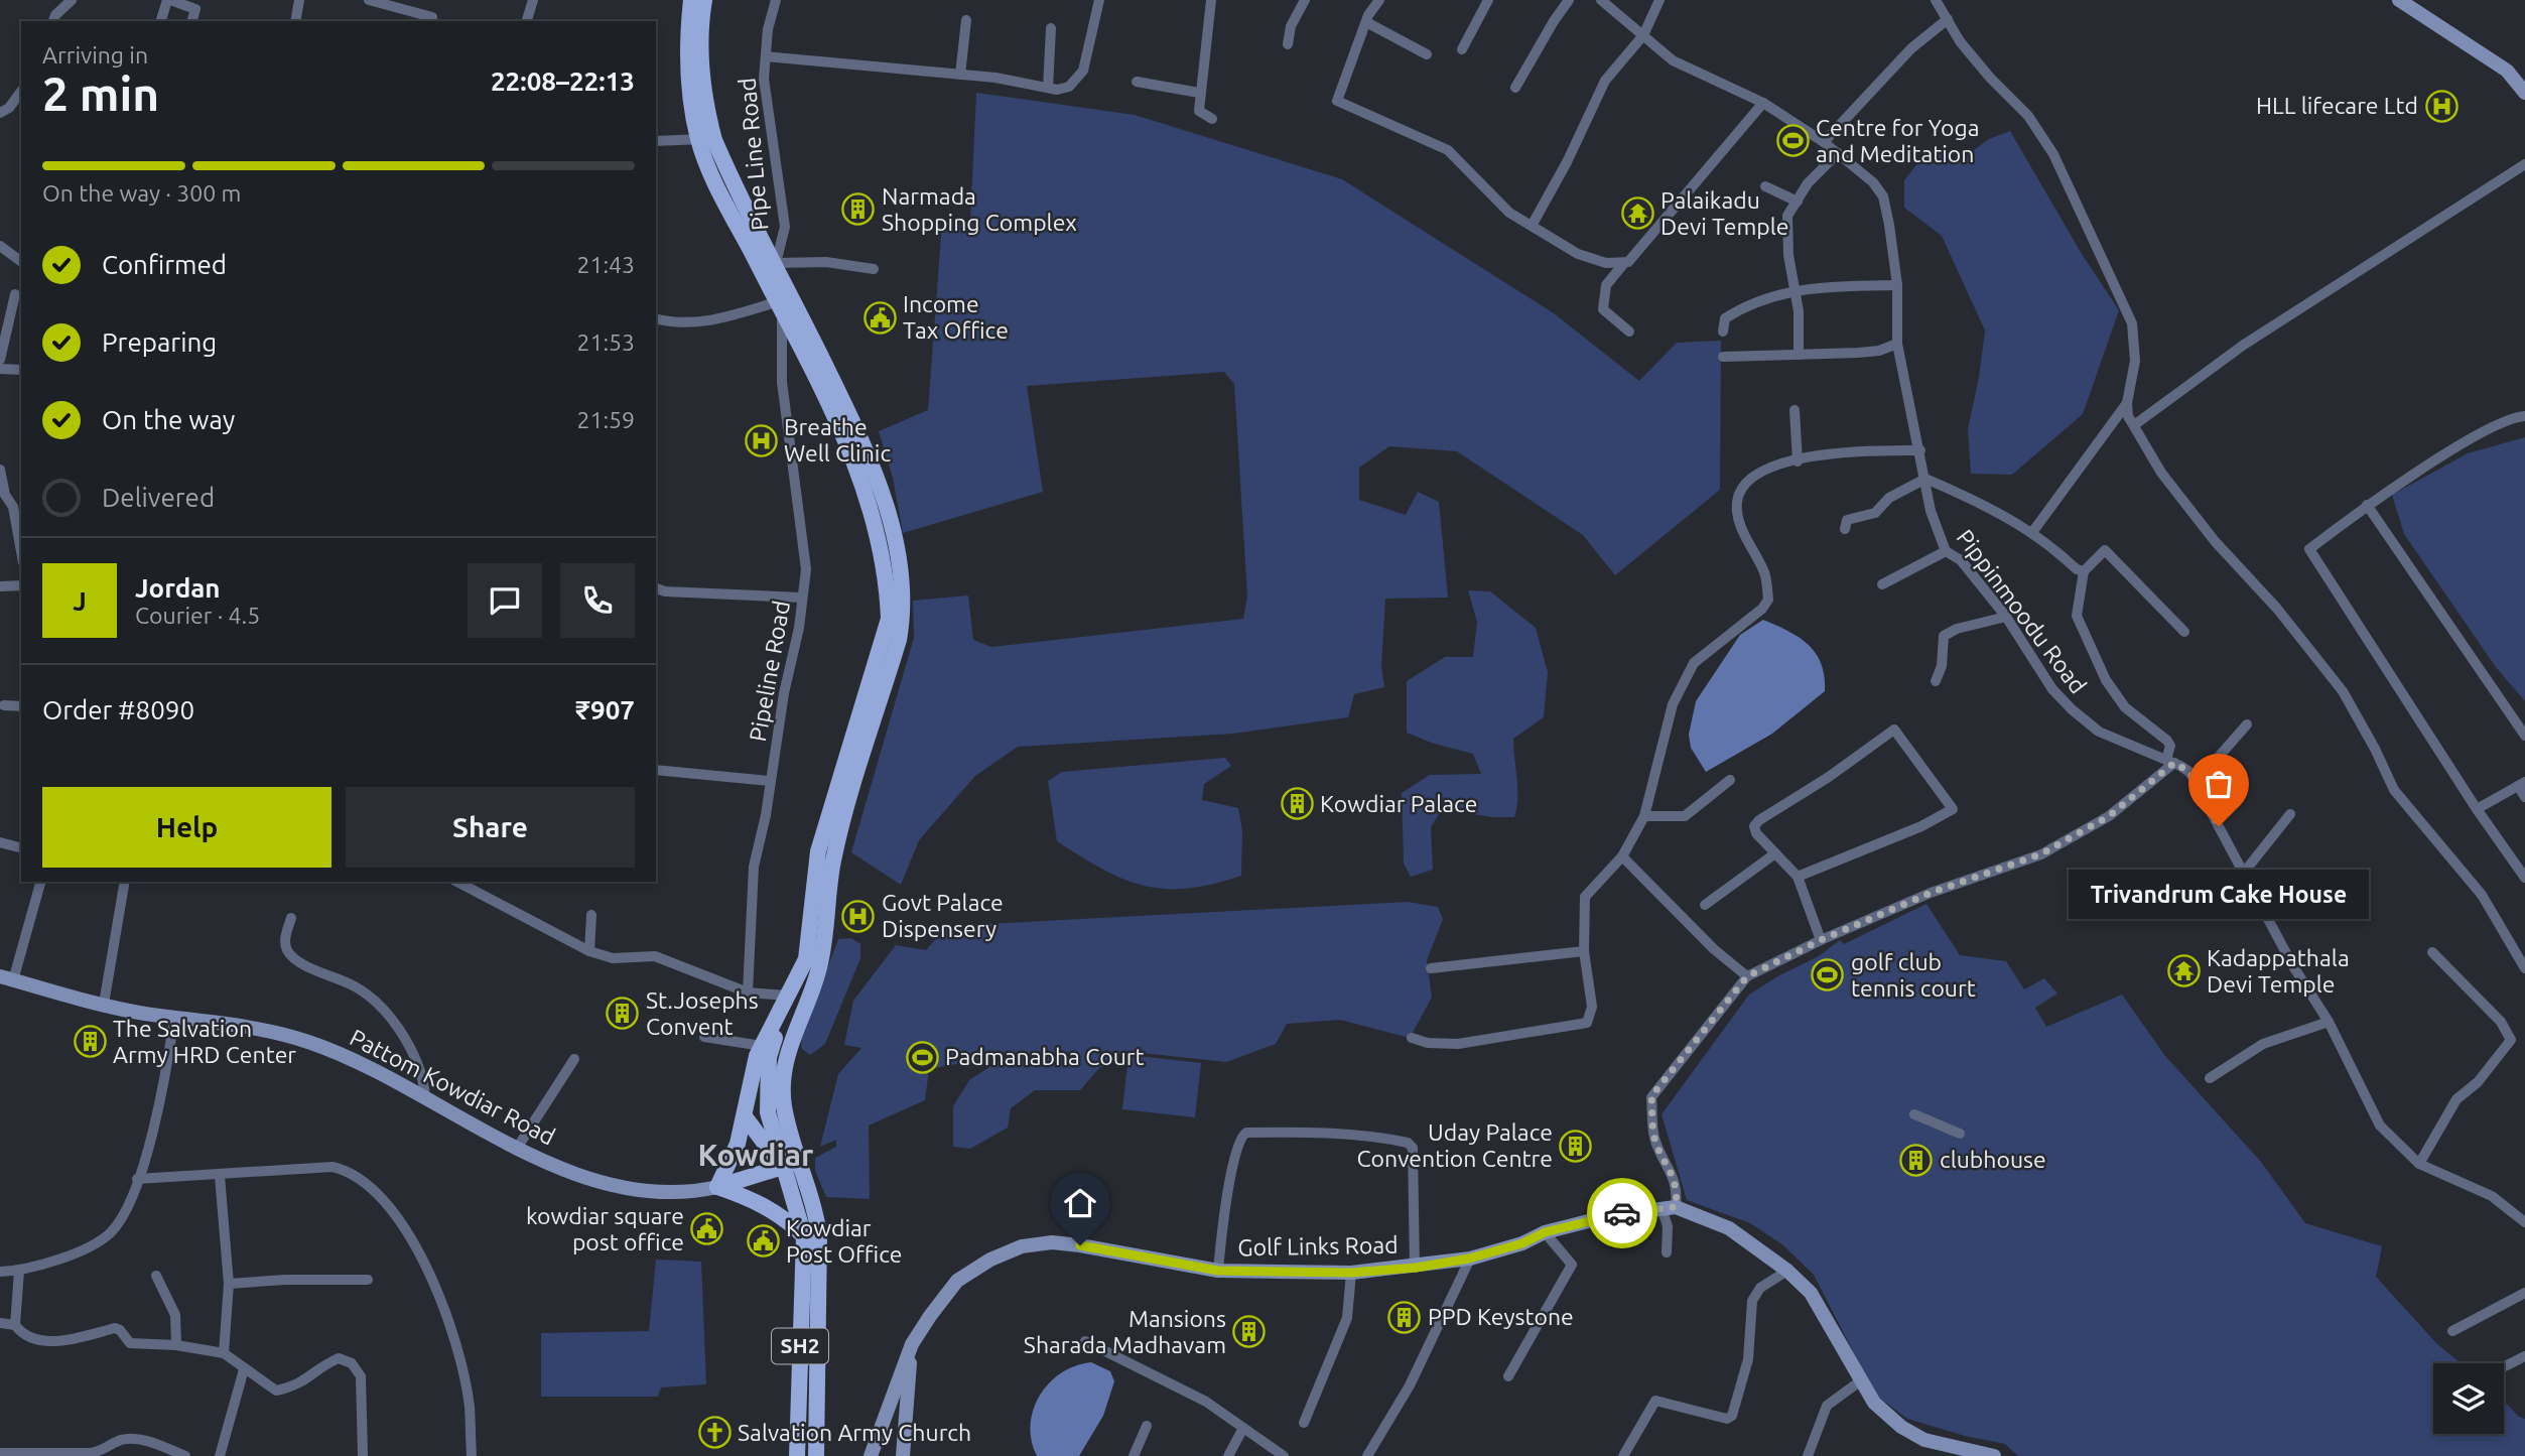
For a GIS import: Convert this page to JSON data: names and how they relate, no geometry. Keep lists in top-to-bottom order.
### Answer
{
  "streets": {
    "main road": ["SH2"],
    "street": [
      "Pipe Line Road",
      "Pippinmoodu Road",
      "Pipeline Road",
      "Pattom Kowdiar Road",
      "Golf Links Road"
    ]
  },
  "crossings": [
    ["Pipeline Road", "SH2"]
  ],
  "districts": ["Kowdiar"],
  "places": {
    "hospital": ["HLL lifecare Ltd", "Breathe Well Clinic", "Govt Palace Dispensery"],
    "sports": ["Centre for Yoga and Meditation", "golf club tennis court", "Padmanabha Court"],
    "building": [
      "Narmada Shopping Complex",
      "Kowdiar Palace",
      "St.Josephs Convent",
      "The Salvation Army HRD Center",
      "Uday Palace Convention Centre",
      "clubhouse",
      "PPD Keystone",
      "Mansions Sharada Madhavam"
    ],
    "temple": ["Palaikadu Devi Temple", "Kadappathala Devi Temple"],
    "public building": ["Income Tax Office", "kowdiar square post office", "Kowdiar Post Office"],
    "other": ["Trivandrum Cake House"],
    "church": ["Salvation Army Church"]
  },
  "page": {
    "heading": ["2 min", "Arriving in", "22:08–22:13"],
    "panel": [
      "Jordan",
      "Courier · 4.5",
      "Order #8090",
      "₹907"
    ],
    "bar": "On the way · 300 m",
    "list": [
      ["Confirmed", "21:43"],
      ["Preparing", "21:53"],
      ["On the way", "21:59"],
      "Delivered"
    ],
    "round": "J",
    "buttons": ["Help", "Share"],
    "bubble": "Trivandrum Cake House"
  }
}
